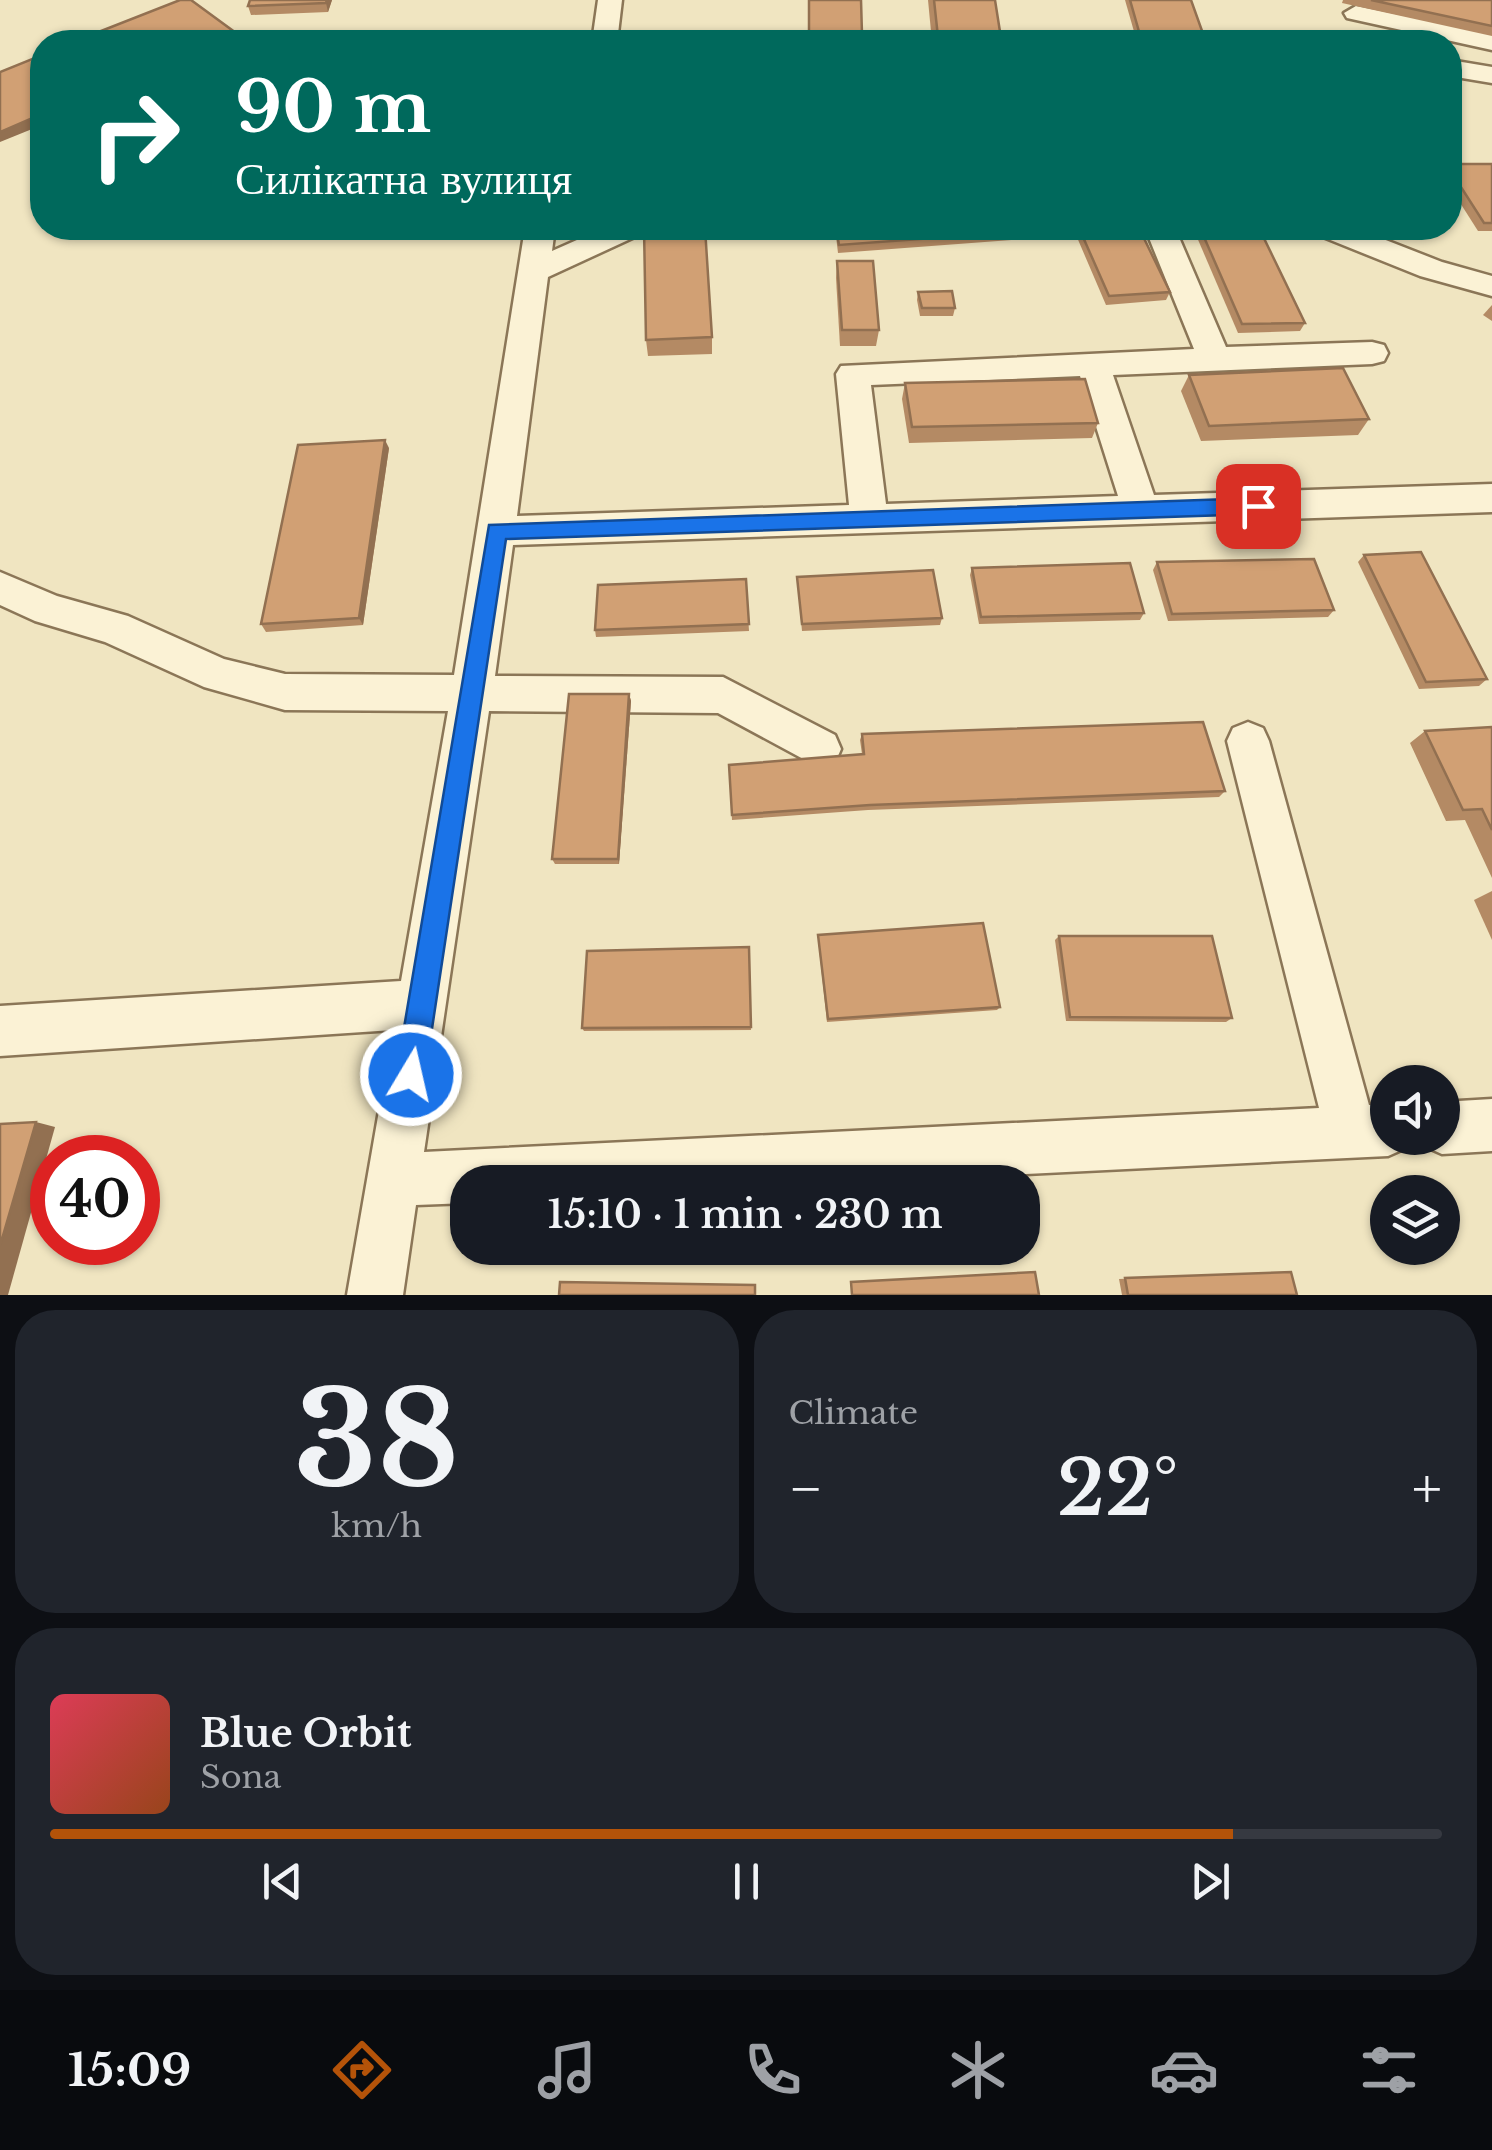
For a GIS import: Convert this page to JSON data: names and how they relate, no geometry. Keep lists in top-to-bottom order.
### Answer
{
  "page": {
    "turn": ["90 m", "Силікатна вулиця"],
    "limit": "40",
    "trip": "15:10 · 1 min · 230 m",
    "tile": [
      ["38", "km/h"],
      "Climate"
    ],
    "heat": ["−", "22°", "+"],
    "song": ["Blue Orbit", "Sona"],
    "tabs": "15:09"
  }
}
